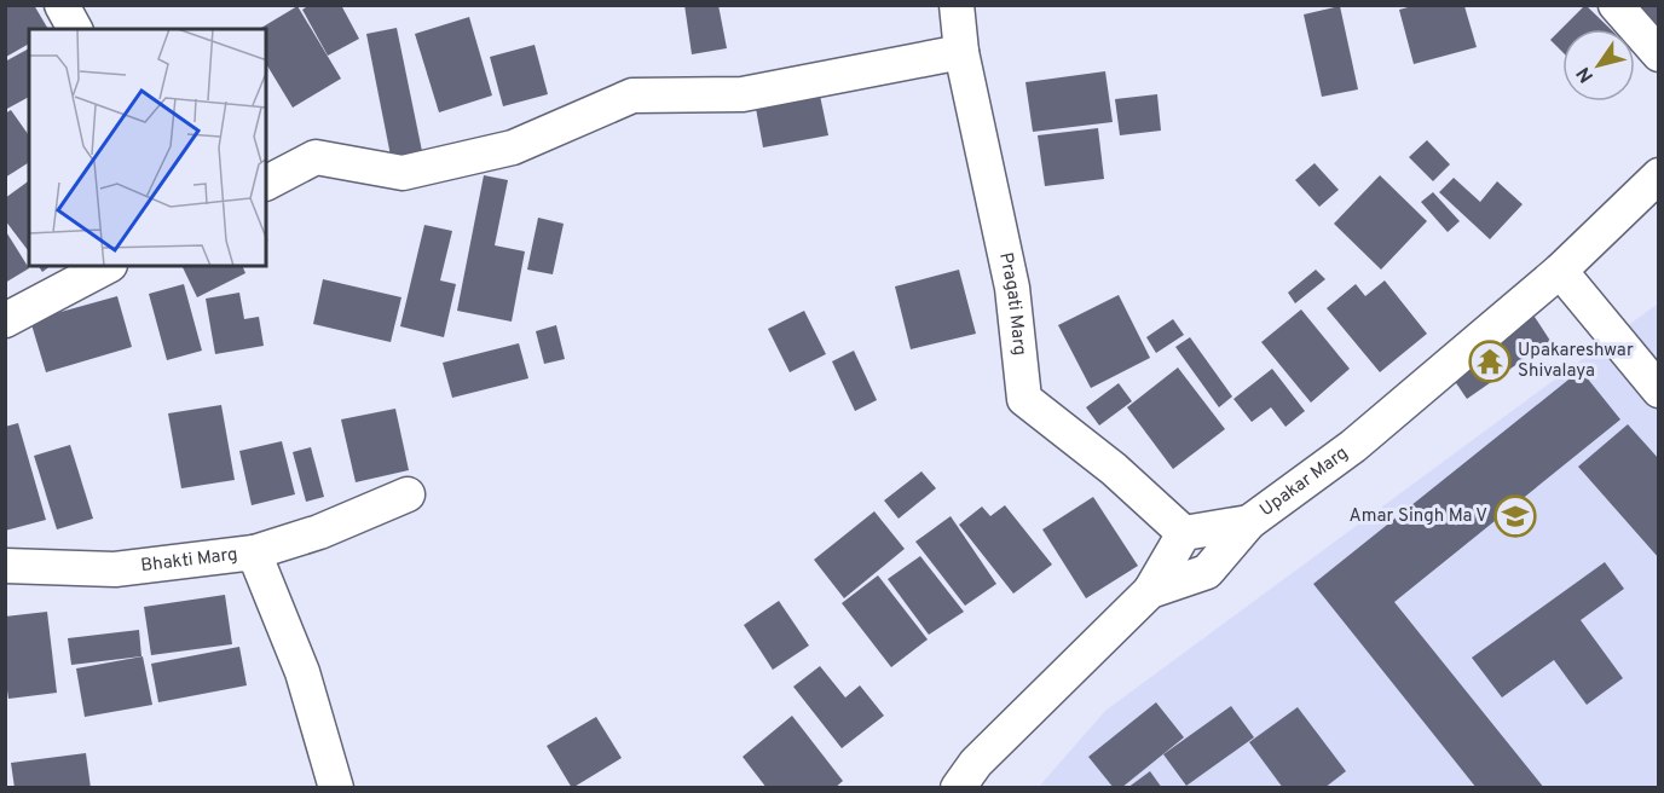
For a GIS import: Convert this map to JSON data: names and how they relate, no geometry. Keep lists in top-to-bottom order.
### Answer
{
  "streets": {
    "street": ["Pragati Marg", "Upakar Marg", "Bhakti Marg"]
  },
  "places": {
    "temple": ["Upakareshwar Shivalaya"],
    "school or university": ["Amar Singh Ma V"]
  },
  "north": "bottom left"
}
